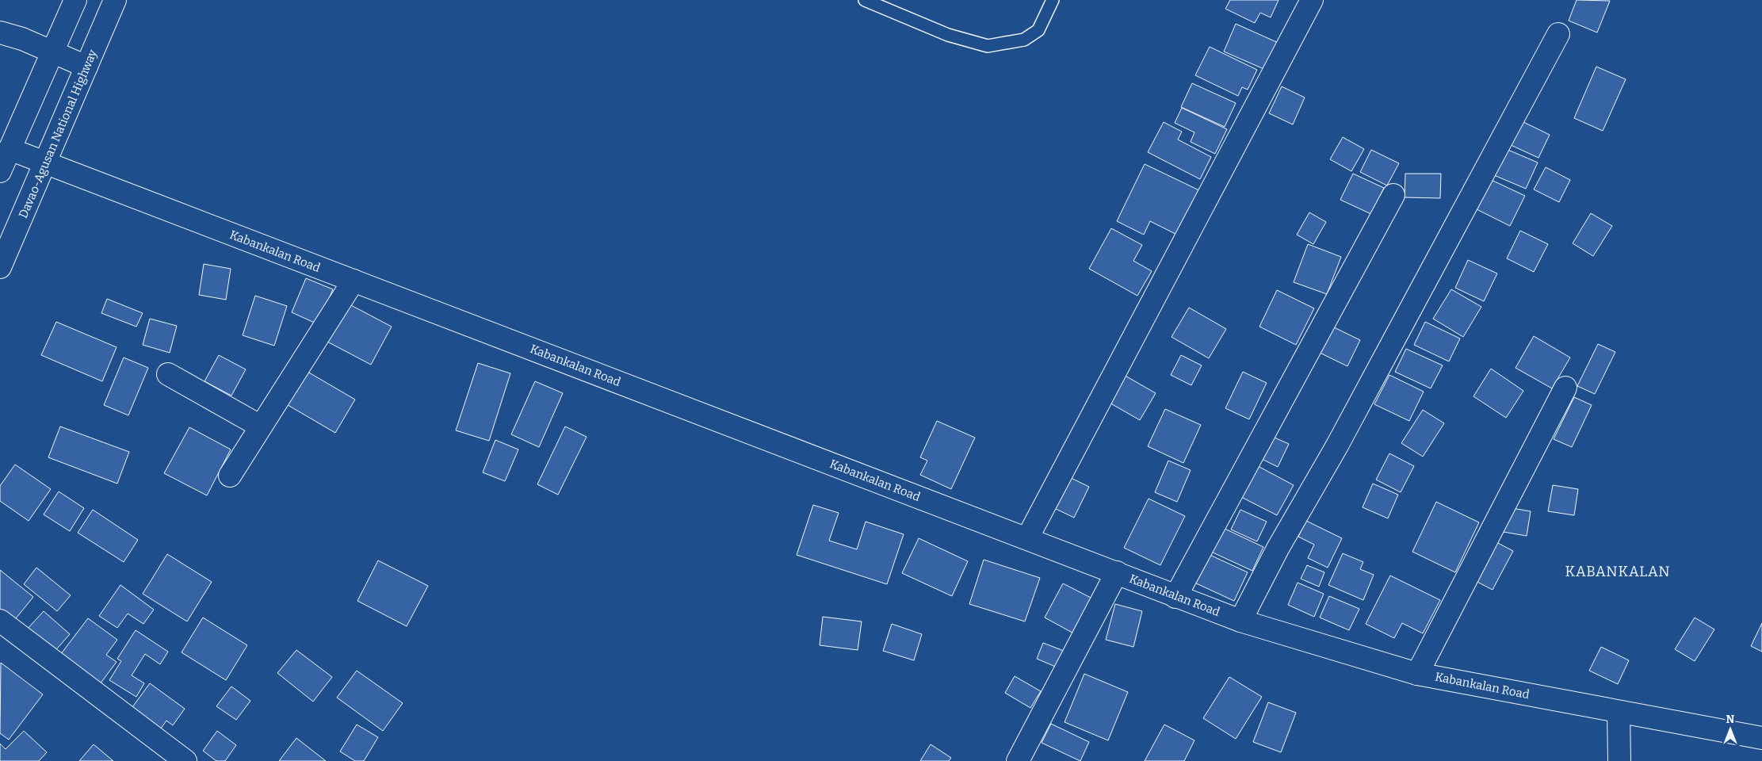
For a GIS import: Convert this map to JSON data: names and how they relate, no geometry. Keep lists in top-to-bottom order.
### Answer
{
  "streets": {
    "main road": ["Davao-Agusan National Highway", "Kabankalan Road"]
  },
  "crossings": [
    ["Davao-Agusan National Highway", "Kabankalan Road"]
  ],
  "districts": ["KABANKALAN"],
  "north": "top"
}
